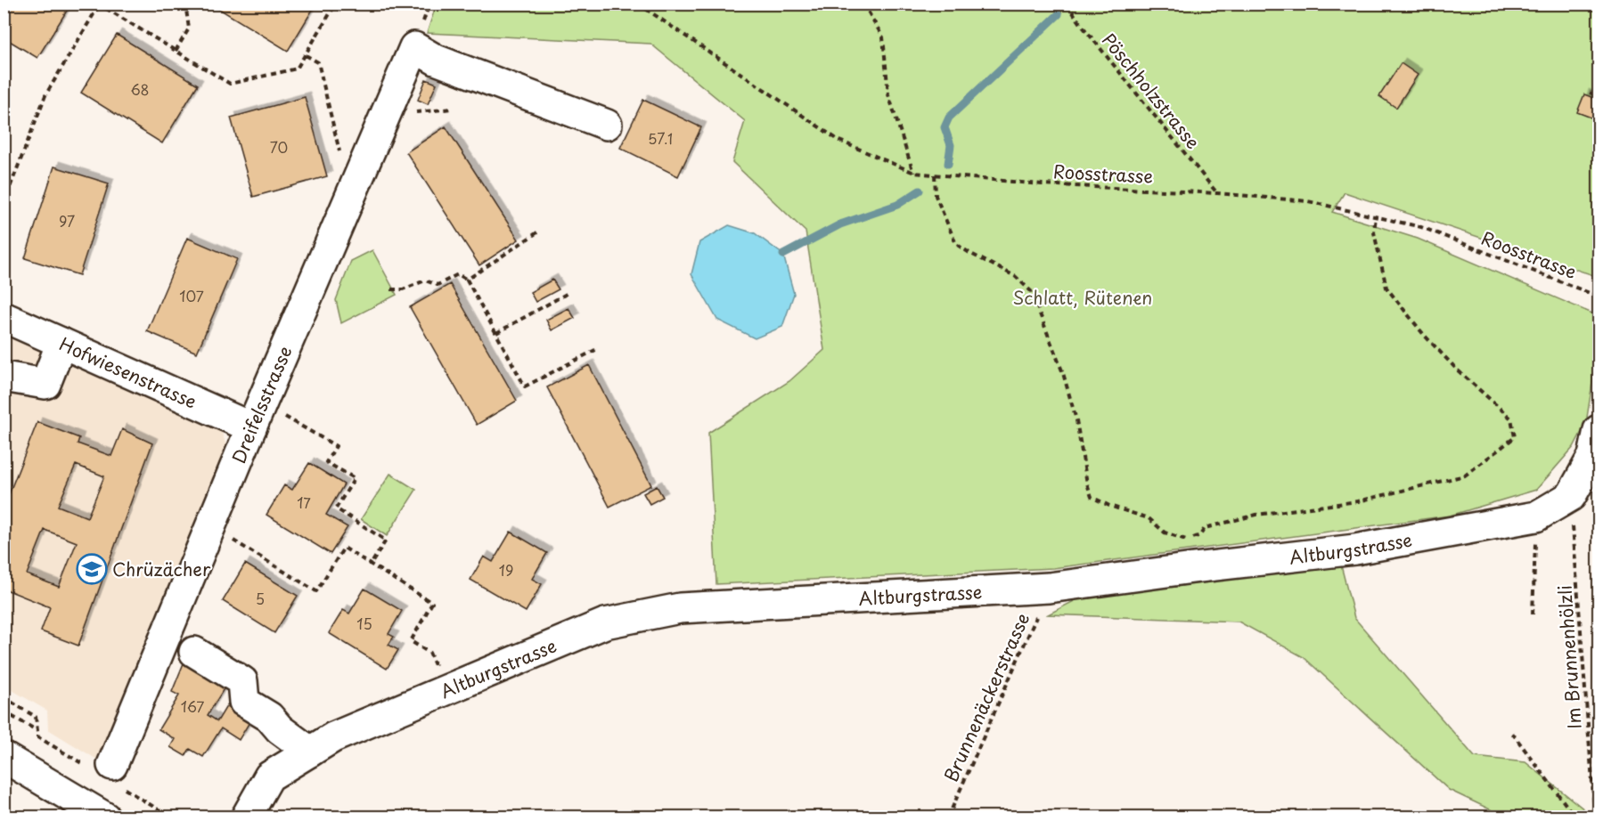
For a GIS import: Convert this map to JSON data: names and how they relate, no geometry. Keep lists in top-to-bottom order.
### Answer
{
  "streets": {
    "street": ["Hofwiesenstrasse", "Dreifelsstrasse", "Altburgstrasse"],
    "path": [
      "Pöschholzstrasse",
      "Roosstrasse",
      "Im Brunnenhölzli",
      "Brunnenäckerstrasse"
    ]
  },
  "crossings": [
    ["Pöschholzstrasse", "Roosstrasse"],
    ["Hofwiesenstrasse", "Dreifelsstrasse"],
    ["Altburgstrasse", "Im Brunnenhölzli"],
    ["Altburgstrasse", "Brunnenäckerstrasse"]
  ],
  "parks": ["Schlatt, Rütenen"],
  "places": {
    "school or university": ["Chrüzächer"]
  },
  "house_numbers": [
    "68",
    "57.1",
    "70",
    "97",
    "107",
    "17",
    "19",
    "5",
    "15",
    "167"
  ]
}
